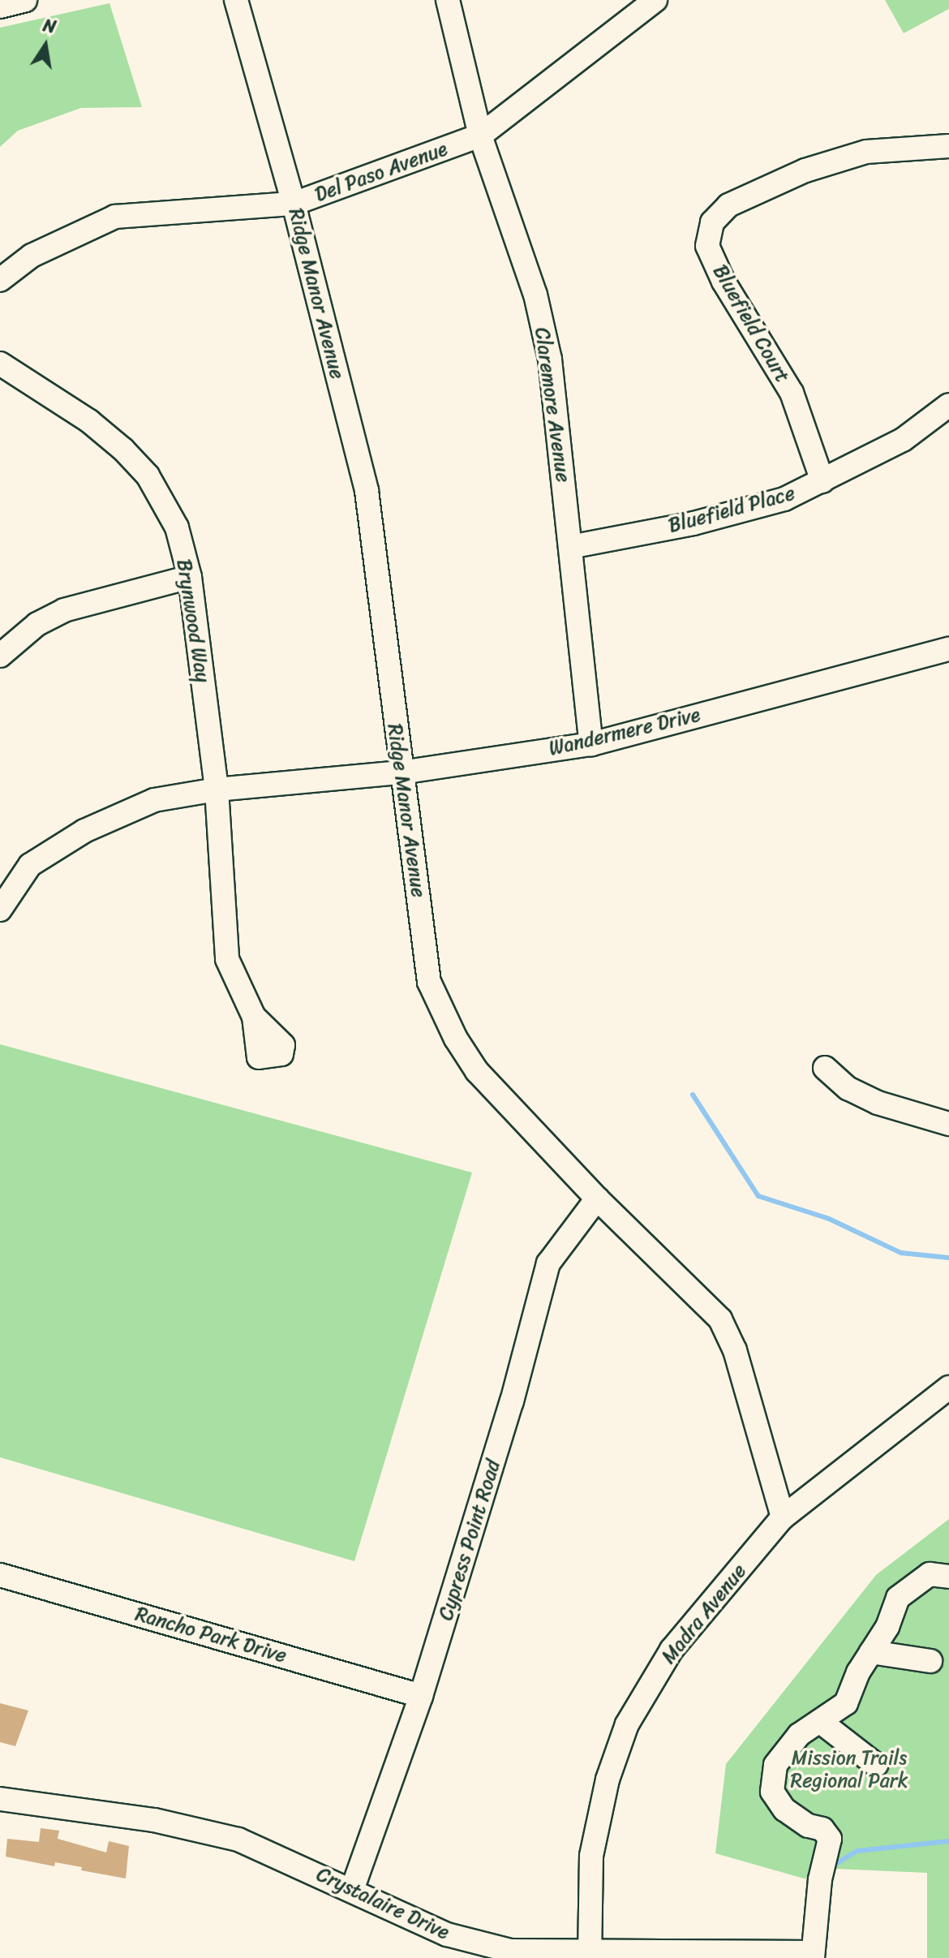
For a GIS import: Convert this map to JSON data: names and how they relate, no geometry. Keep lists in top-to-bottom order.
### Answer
{
  "streets": {
    "street": [
      "Del Paso Avenue",
      "Ridge Manor Avenue",
      "Bluefield Court",
      "Claremore Avenue",
      "Bluefield Place",
      "Brynwood Way",
      "Wandermere Drive",
      "Cypress Point Road",
      "Madra Avenue",
      "Rancho Park Drive",
      "Crystalaire Drive"
    ]
  },
  "crossings": [
    ["Del Paso Avenue", "Ridge Manor Avenue"],
    ["Del Paso Avenue", "Claremore Avenue"],
    ["Ridge Manor Avenue", "Wandermere Drive"],
    ["Ridge Manor Avenue", "Cypress Point Road"],
    ["Ridge Manor Avenue", "Madra Avenue"],
    ["Bluefield Court", "Bluefield Place"],
    ["Claremore Avenue", "Bluefield Place"],
    ["Claremore Avenue", "Wandermere Drive"],
    ["Brynwood Way", "Wandermere Drive"],
    ["Cypress Point Road", "Rancho Park Drive"],
    ["Cypress Point Road", "Crystalaire Drive"],
    ["Madra Avenue", "Crystalaire Drive"]
  ],
  "parks": ["Mission Trails Regional Park"],
  "north": "top"
}
